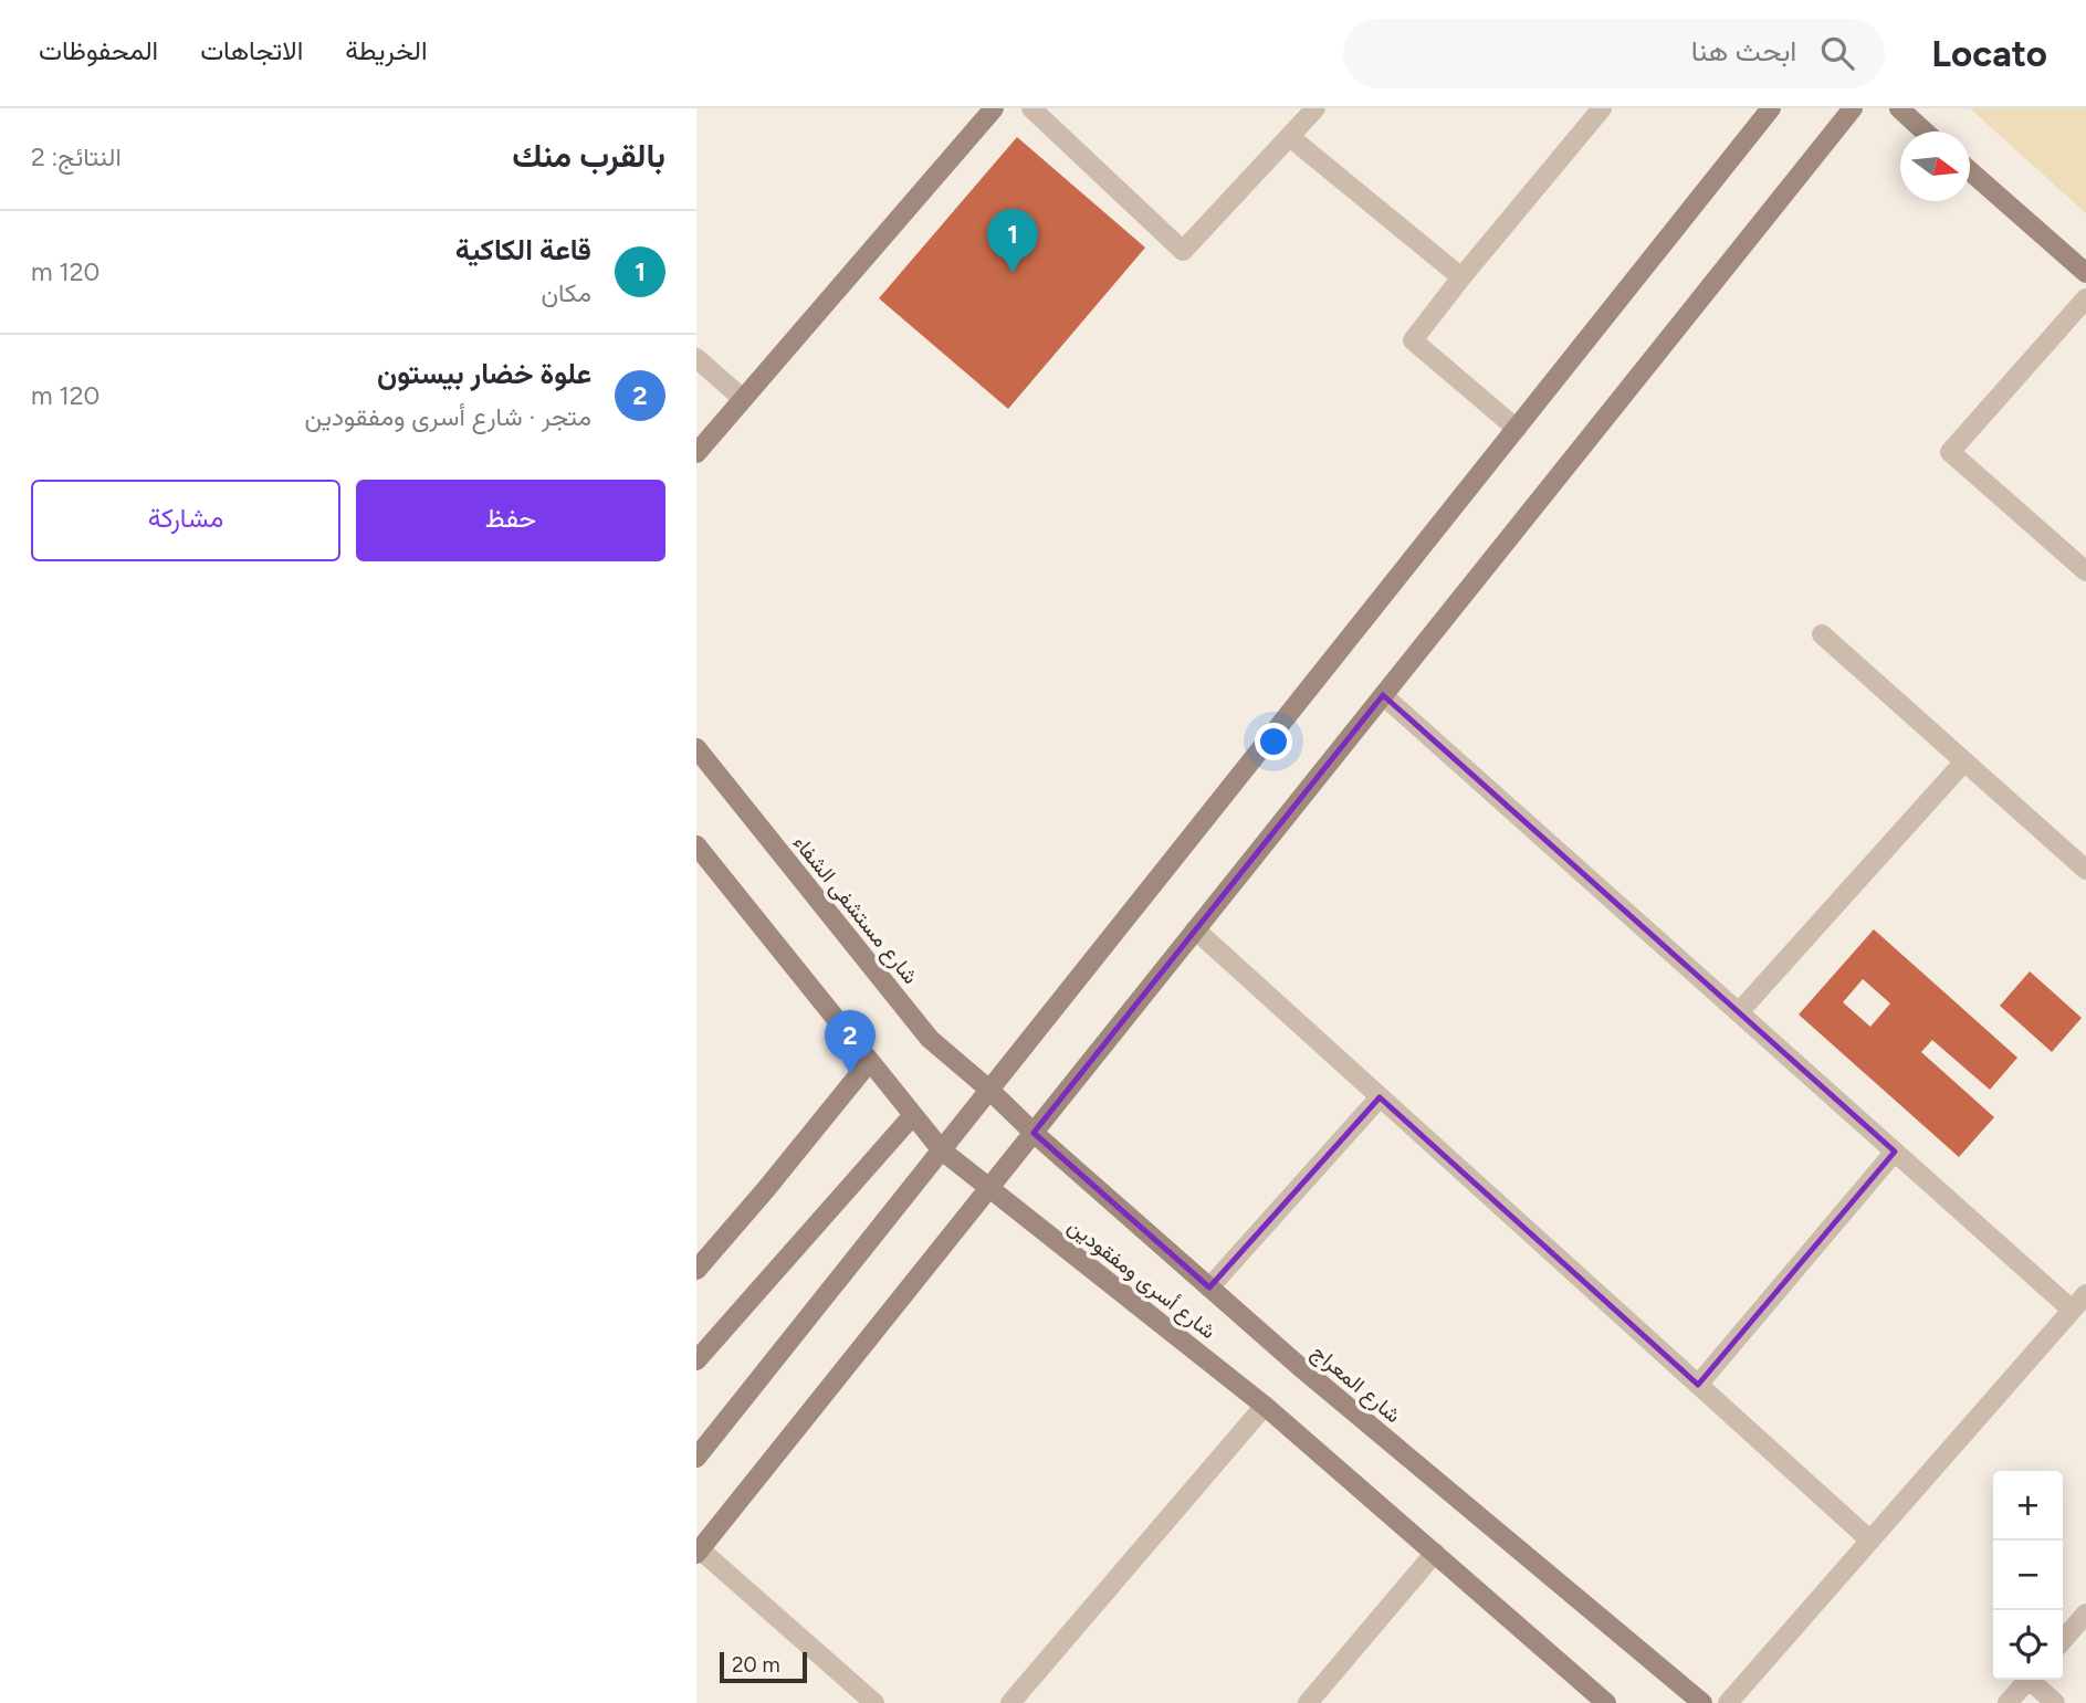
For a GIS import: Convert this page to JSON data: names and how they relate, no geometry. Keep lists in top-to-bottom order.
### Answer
{
  "streets": {
    "street": ["شارع مستشفى الشفاء", "شارع أسرى ومفقودين", "شارع المعراج"]
  },
  "crossings": [
    ["شارع مستشفى الشفاء", "شارع المعراج"]
  ],
  "scale_bar": "20 m",
  "north": "right",
  "page": {
    "header": "Locato",
    "search": "ابحث هنا",
    "nav": ["الخريطة", "الاتجاهات", "المحفوظات"],
    "heading": ["بالقرب منك", "النتائج: 2"],
    "pins": ["1", "2"],
    "list": [
      {
        "mark": "1",
        "name": "قاعة الكاكية",
        "note": "مكان",
        "value": "120 m"
      },
      {
        "mark": "2",
        "name": "علوة خضار بيستون",
        "note": "متجر · شارع أسرى ومفقودين",
        "value": "120 m"
      }
    ],
    "buttons": ["حفظ", "مشاركة"],
    "map_buttons": ["+", "−"],
    "scale": "20 m"
  }
}
